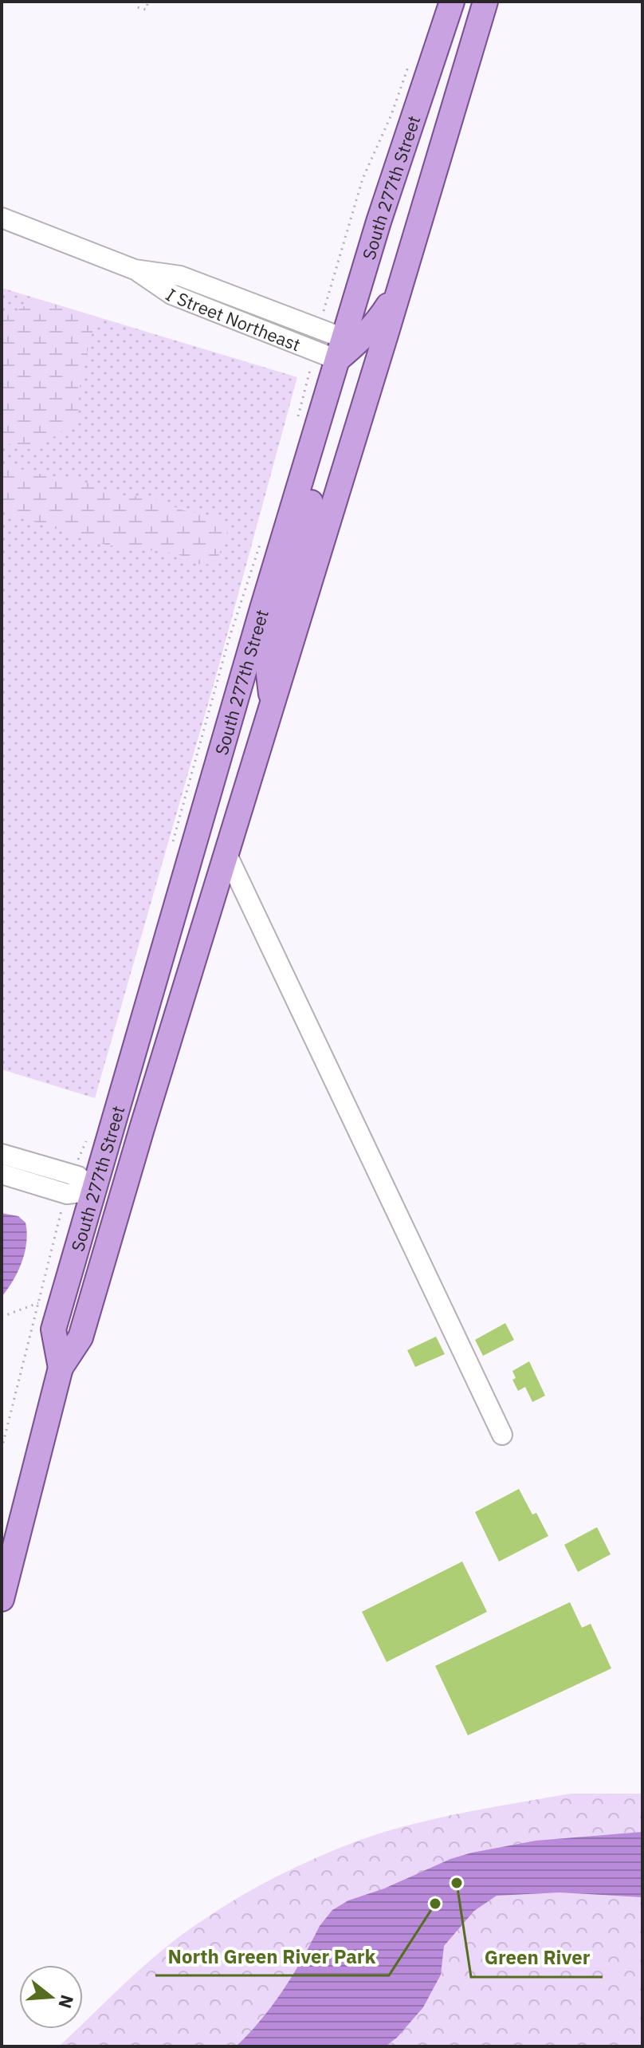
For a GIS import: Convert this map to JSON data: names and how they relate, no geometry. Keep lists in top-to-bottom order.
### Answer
{
  "streets": {
    "main road": ["South 277th Street"],
    "street": ["I Street Northeast"]
  },
  "crossings": [
    ["South 277th Street", "I Street Northeast"]
  ],
  "places": ["Green River", "North Green River Park"],
  "north": "right"
}
